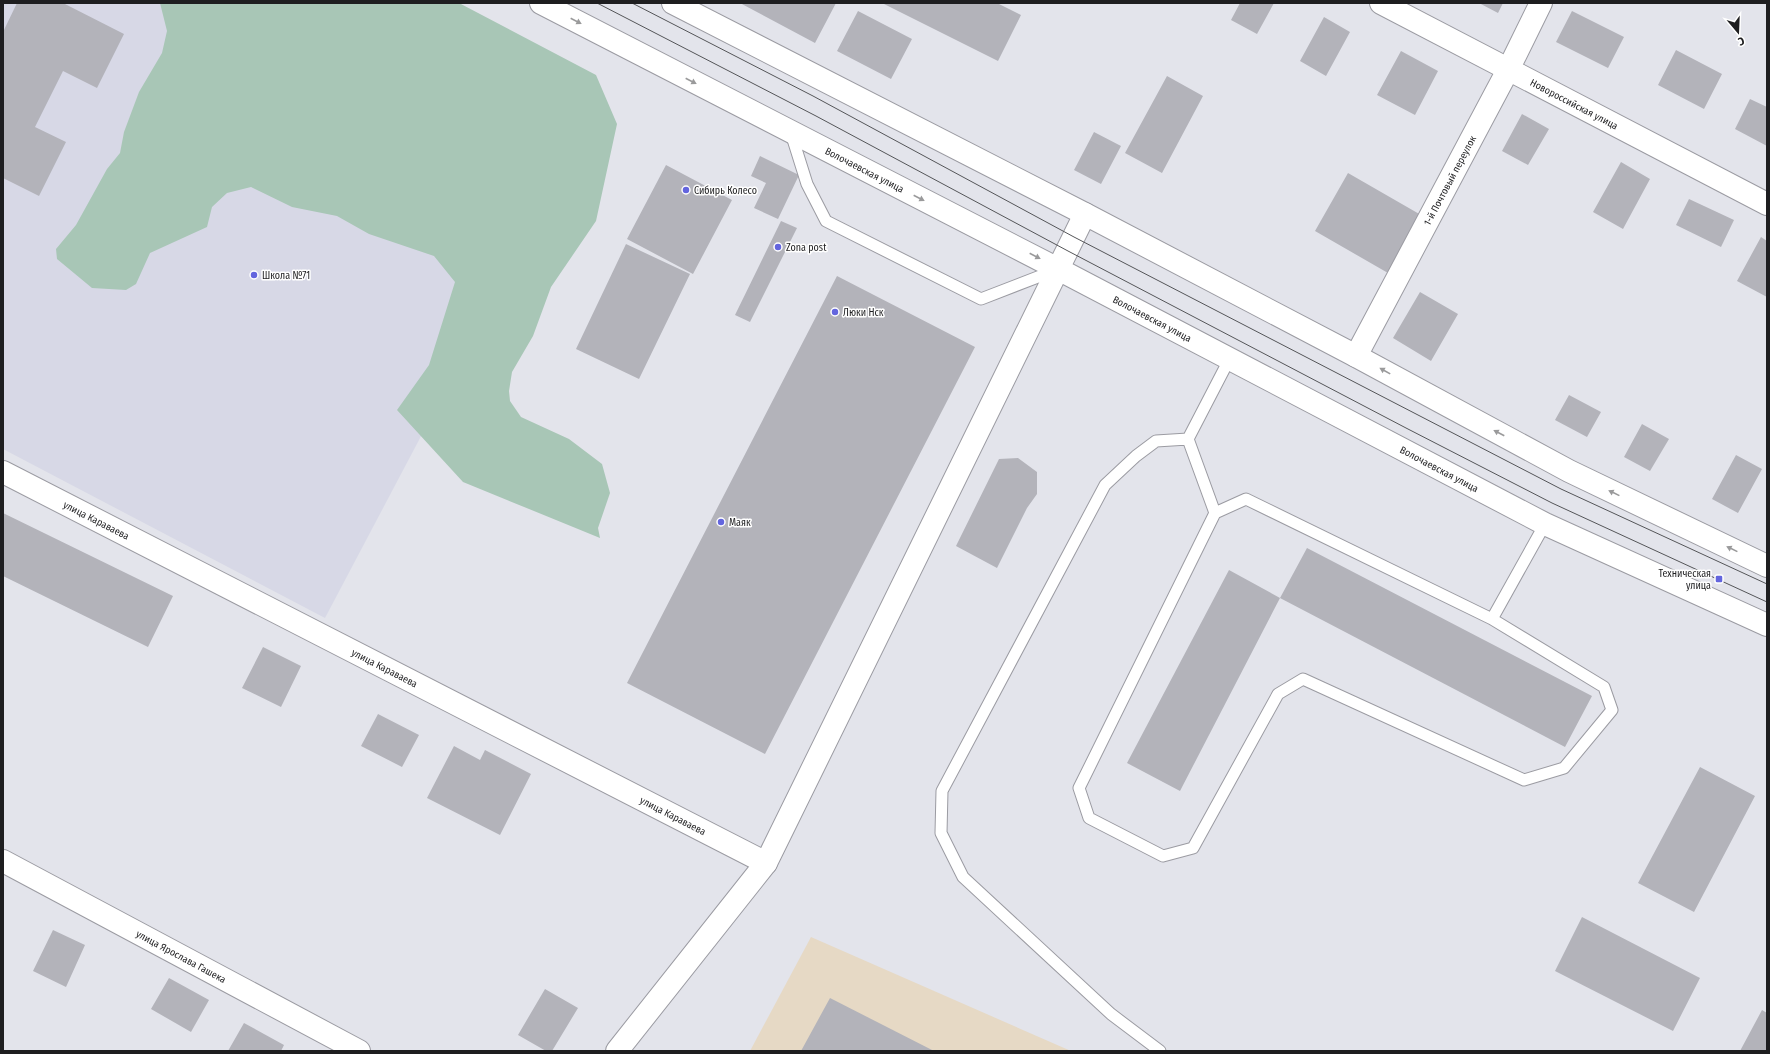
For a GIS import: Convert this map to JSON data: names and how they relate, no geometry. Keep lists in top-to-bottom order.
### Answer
{
  "streets": {
    "street": [
      "Новороссийская улица",
      "Волочаевская улица",
      "1-й Почтовый переулок",
      "улица Караваева",
      "улица Ярослава Гашека"
    ]
  },
  "crossings": [
    ["Новороссийская улица", "1-й Почтовый переулок"]
  ],
  "places": {
    "other": [
      "Сибирь Колесо",
      "Zona post",
      "Школа №71",
      "Люки Нск",
      "Маяк"
    ],
    "transit": ["Техническая улица"]
  },
  "north": "bottom"
}
